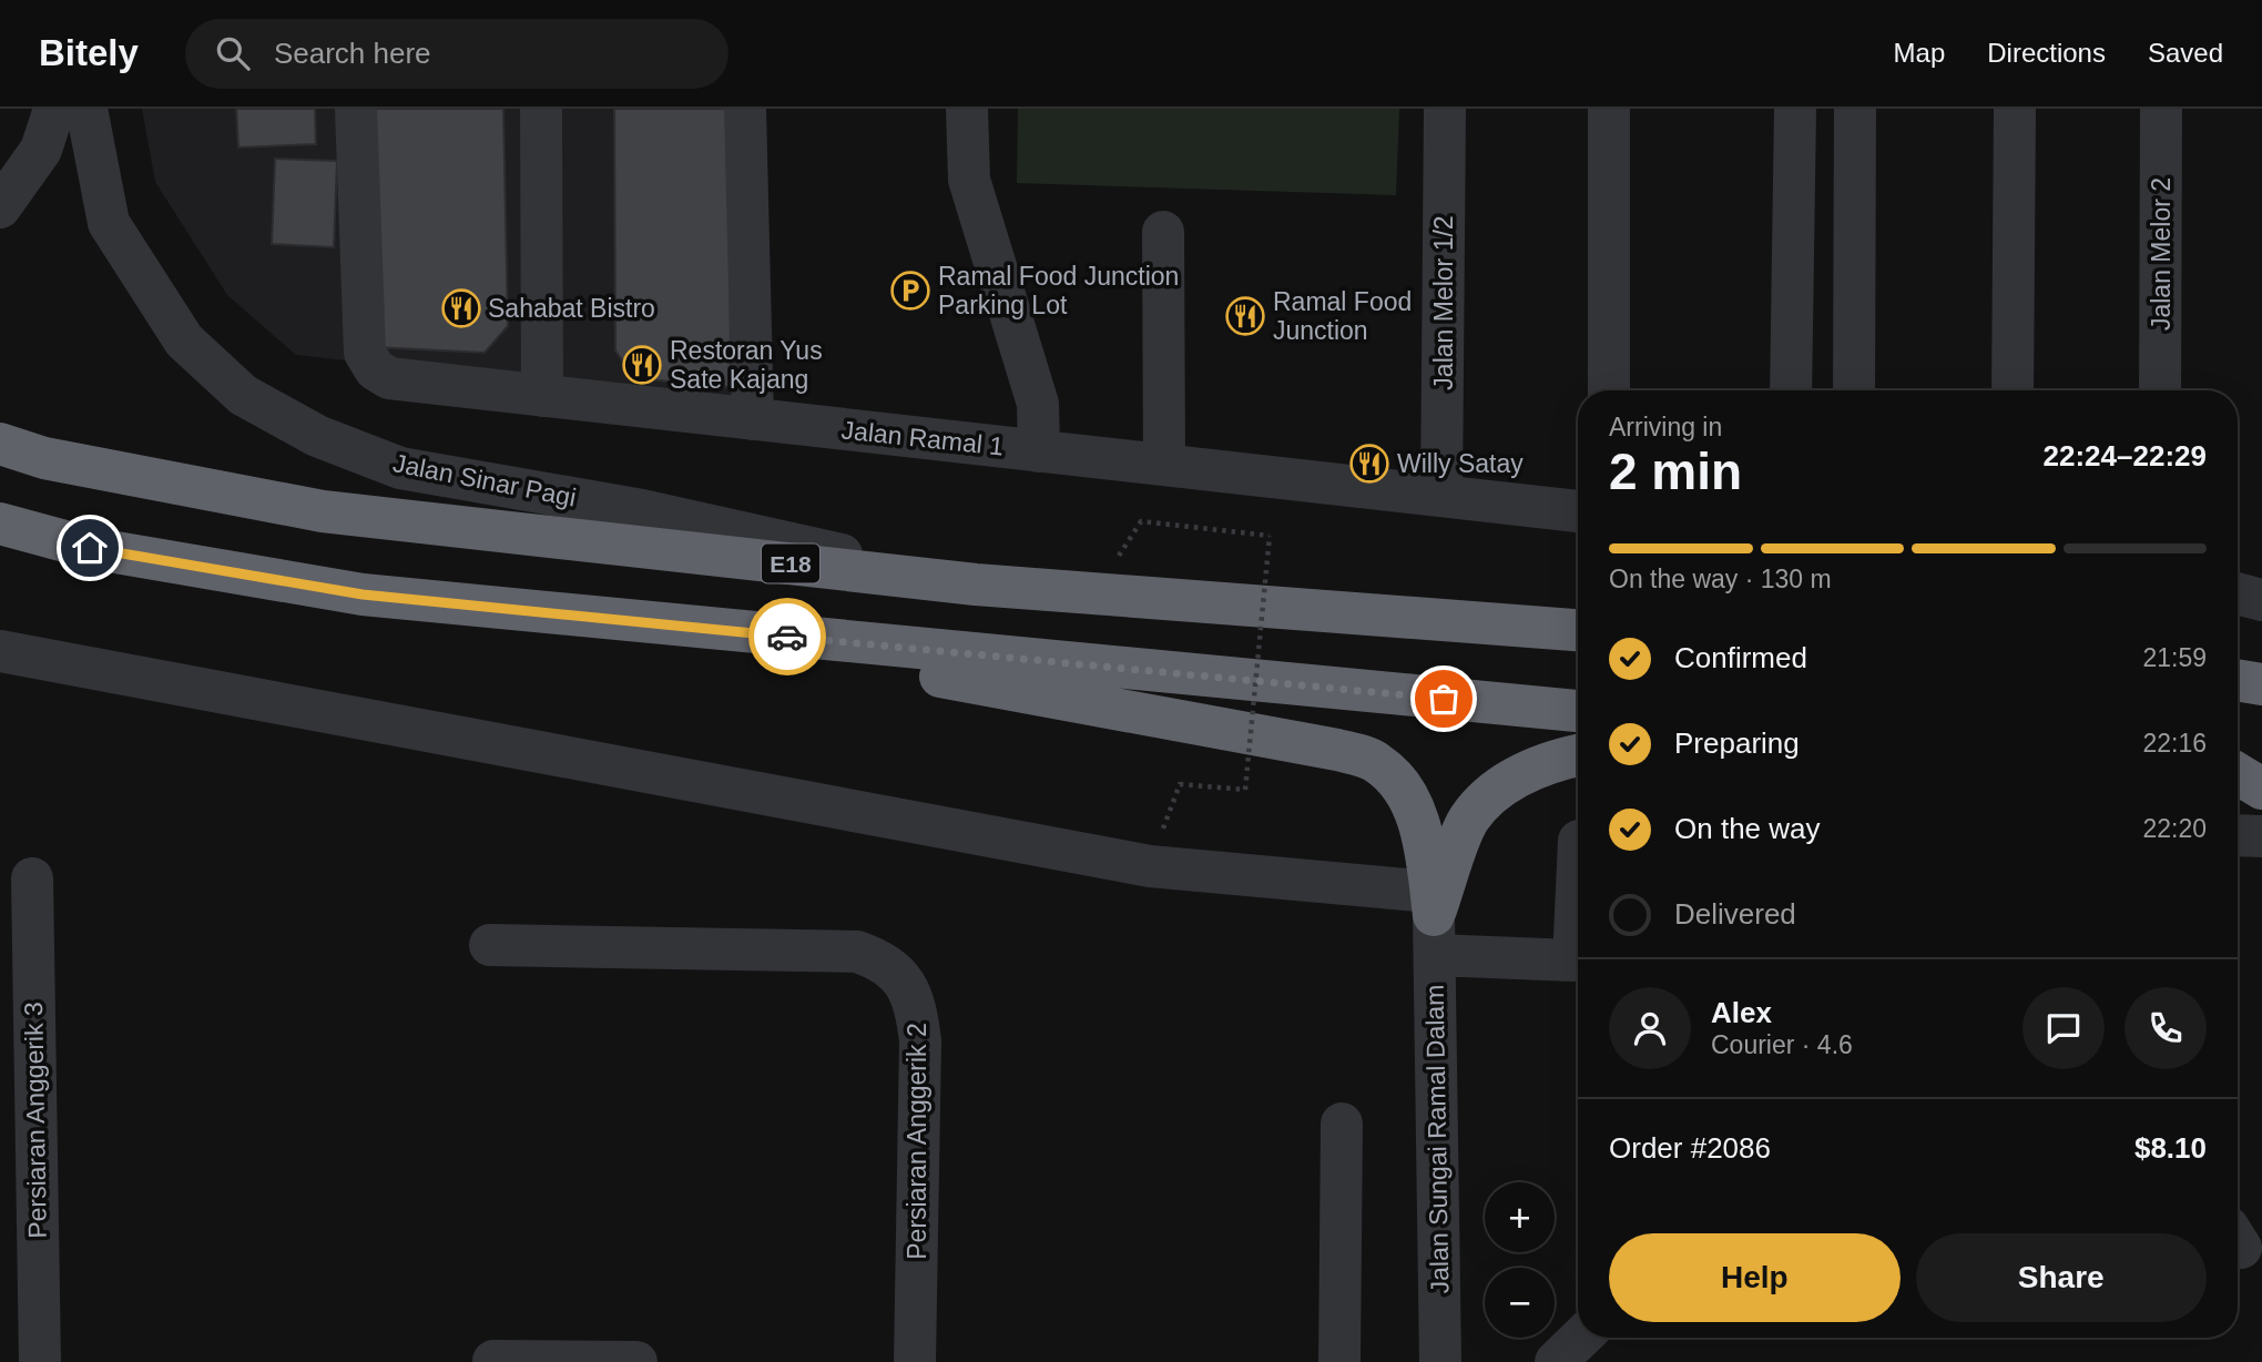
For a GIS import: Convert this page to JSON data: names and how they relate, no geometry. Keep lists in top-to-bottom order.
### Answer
{
  "streets": {
    "highway": ["E18"],
    "street": [
      "Jalan Melor 2",
      "Jalan Melor 1/2",
      "Jalan Ramal 1",
      "Jalan Sinar Pagi",
      "Persiaran Anggerik 3",
      "Jalan Sungai Ramal Dalam",
      "Persiaran Anggerik 2"
    ]
  },
  "crossings": [
    ["Jalan Melor 1/2", "Jalan Ramal 1"],
    ["Jalan Sinar Pagi", "E18"]
  ],
  "places": {
    "parking": ["Ramal Food Junction Parking Lot"],
    "restaurant": [
      "Sahabat Bistro",
      "Ramal Food Junction",
      "Restoran Yus Sate Kajang",
      "Willy Satay"
    ]
  },
  "page": {
    "header": "Bitely",
    "search": "Search here",
    "nav": ["Map", "Directions", "Saved"],
    "heading": ["2 min", "Arriving in", "22:24–22:29"],
    "panel": [
      "Alex",
      "Courier · 4.6",
      "Order #2086",
      "$8.10"
    ],
    "bar": "On the way · 130 m",
    "list": [
      ["Confirmed", "21:59"],
      ["Preparing", "22:16"],
      ["On the way", "22:20"],
      "Delivered"
    ],
    "map_buttons": ["+", "−"],
    "buttons": ["Help", "Share"]
  }
}
